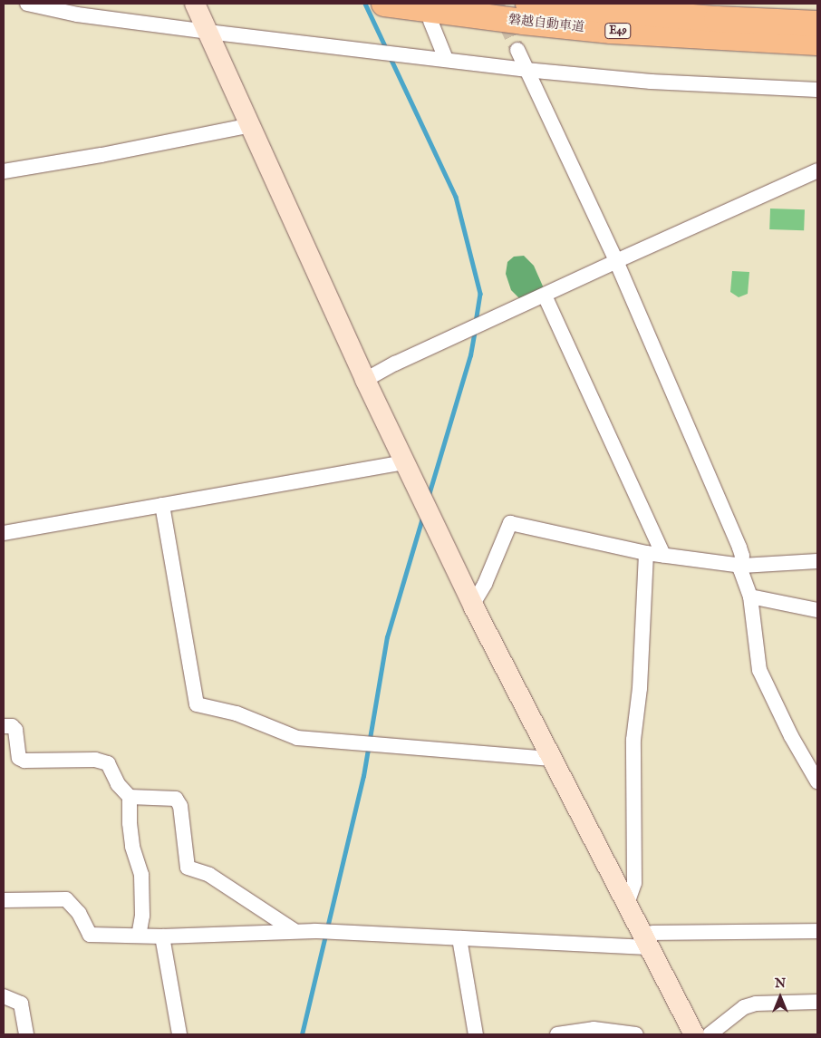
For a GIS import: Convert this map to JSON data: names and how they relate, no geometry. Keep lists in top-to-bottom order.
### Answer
{
  "streets": {
    "highway": ["磐越自動車道", "E49"]
  },
  "north": "top"
}
